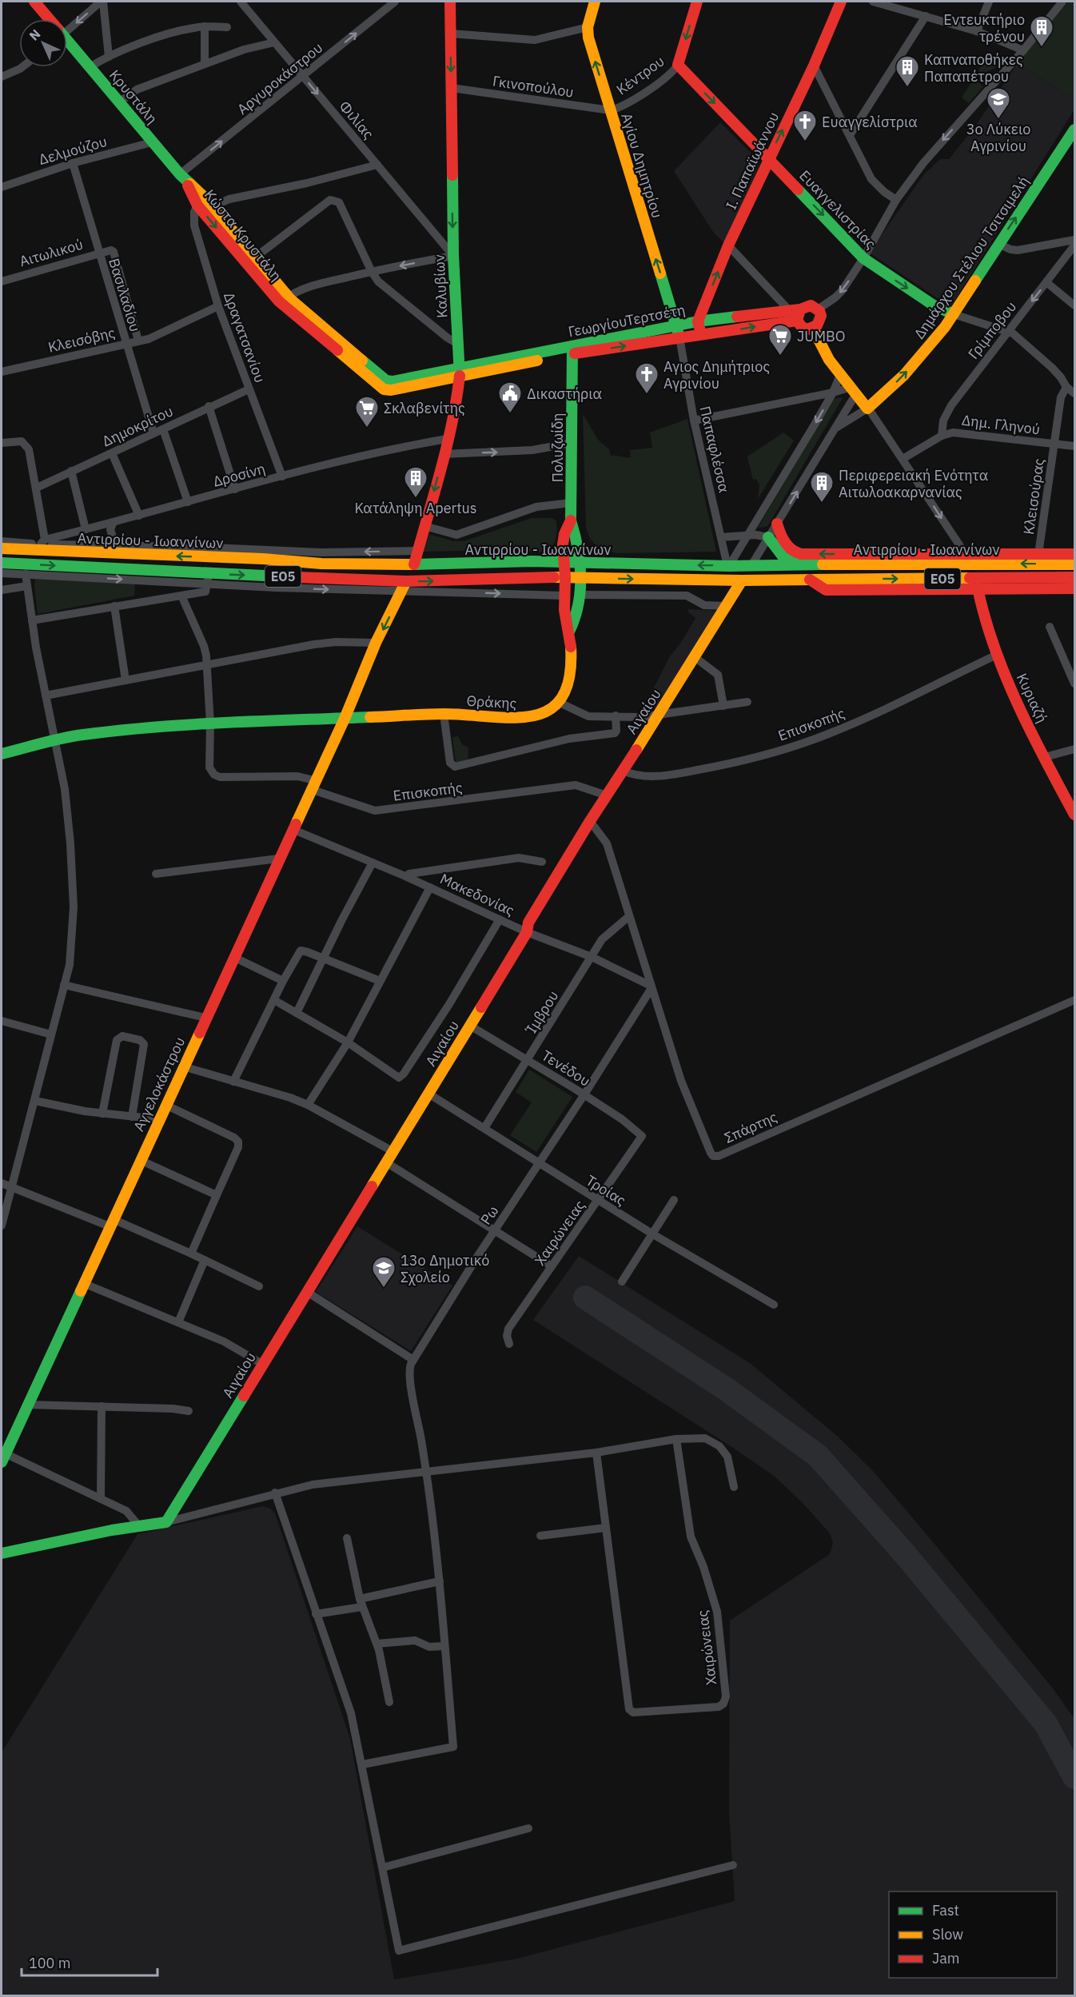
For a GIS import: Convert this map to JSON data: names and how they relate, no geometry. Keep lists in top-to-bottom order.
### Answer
{
  "streets": {
    "street": [
      "Κέντρου",
      "Αργυροκάστρου",
      "Γκινοπούλου",
      "Κρυστάλη",
      "Φιλίας",
      "Δελμούζου",
      "Ι. Παπαϊωάννου",
      "Αγίου Δημητρίου",
      "Ευαγγελιστρίας",
      "Κώστα Κρυστάλη",
      "Αιτωλικού",
      "Δημάρχου Στέλιου Τσιτσιμελή",
      "Καλυβίων",
      "Βασιλαδίου",
      "ΓεωργίουΤερτσέτη",
      "Γρίμποβου",
      "Δραγατσανίου",
      "Κλεισόβης",
      "Δημ. Γληνού",
      "Δημοκρίτου",
      "Πολυζωίδη",
      "Παπαφλέσσα",
      "Δροσίνη",
      "Κλεισούρας",
      "Αντιρρίου - Ιωαννίνων",
      "ΕΟ5",
      "Κυριαζή",
      "Θράκης",
      "Αιγαίου",
      "Επισκοπής",
      "Μακεδονίας",
      "Ίμβρου",
      "Τενέδου",
      "Αγγελοκάστρου",
      "Σπάρτης",
      "Τροίας",
      "Ρω",
      "Χαιρώνειας"
    ]
  },
  "crossings": [
    ["Κέντρου", "Γκινοπούλου"],
    ["Κέντρου", "Αγίου Δημητρίου"],
    ["Κέντρου", "Ευαγγελιστρίας"],
    ["Αργυροκάστρου", "Κρυστάλη"],
    ["Αργυροκάστρου", "Φιλίας"],
    ["Αργυροκάστρου", "Κώστα Κρυστάλη"],
    ["Γκινοπούλου", "Αγίου Δημητρίου"],
    ["Γκινοπούλου", "Καλυβίων"],
    ["Κρυστάλη", "Δελμούζου"],
    ["Κρυστάλη", "Κώστα Κρυστάλη"],
    ["Φιλίας", "Καλυβίων"],
    ["Δελμούζου", "Βασιλαδίου"],
    ["Ι. Παπαϊωάννου", "Ευαγγελιστρίας"],
    ["Ι. Παπαϊωάννου", "ΓεωργίουΤερτσέτη"],
    ["Αγίου Δημητρίου", "ΓεωργίουΤερτσέτη"],
    ["Αγίου Δημητρίου", "Παπαφλέσσα"],
    ["Ευαγγελιστρίας", "Δημάρχου Στέλιου Τσιτσιμελή"],
    ["Ευαγγελιστρίας", "Γρίμποβου"],
    ["Ευαγγελιστρίας", "Κλεισούρας"],
    ["Κώστα Κρυστάλη", "Καλυβίων"],
    ["Κώστα Κρυστάλη", "ΓεωργίουΤερτσέτη"],
    ["Κώστα Κρυστάλη", "Δραγατσανίου"],
    ["Αιτωλικού", "Βασιλαδίου"],
    ["Αιτωλικού", "Κλεισόβης"],
    ["Δημάρχου Στέλιου Τσιτσιμελή", "Αντιρρίου - Ιωαννίνων"],
    ["Καλυβίων", "ΓεωργίουΤερτσέτη"],
    ["Καλυβίων", "Δροσίνη"],
    ["Καλυβίων", "Αντιρρίου - Ιωαννίνων"],
    ["Βασιλαδίου", "Κλεισόβης"],
    ["Βασιλαδίου", "Δημοκρίτου"],
    ["ΓεωργίουΤερτσέτη", "Πολυζωίδη"],
    ["ΓεωργίουΤερτσέτη", "Παπαφλέσσα"],
    ["Γρίμποβου", "Δημ. Γληνού"],
    ["Δραγατσανίου", "Κλεισόβης"],
    ["Δραγατσανίου", "Δημοκρίτου"],
    ["Δραγατσανίου", "Δροσίνη"],
    ["Δημ. Γληνού", "Κλεισούρας"],
    ["Παπαφλέσσα", "Αντιρρίου - Ιωαννίνων"],
    ["Αντιρρίου - Ιωαννίνων", "Αιγαίου"],
    ["Αντιρρίου - Ιωαννίνων", "Αγγελοκάστρου"],
    ["Κυριαζή", "Επισκοπής"],
    ["Θράκης", "Επισκοπής"],
    ["Θράκης", "Αγγελοκάστρου"],
    ["Αιγαίου", "Επισκοπής"],
    ["Αιγαίου", "Μακεδονίας"],
    ["Αιγαίου", "Τενέδου"],
    ["Αιγαίου", "Σπάρτης"],
    ["Αιγαίου", "Τροίας"],
    ["Επισκοπής", "Αγγελοκάστρου"],
    ["Μακεδονίας", "Ίμβρου"],
    ["Μακεδονίας", "Αγγελοκάστρου"],
    ["Μακεδονίας", "Σπάρτης"],
    ["Μακεδονίας", "Ρω"],
    ["Ίμβρου", "Τενέδου"],
    ["Ίμβρου", "Σπάρτης"],
    ["Ίμβρου", "Τροίας"],
    ["Τενέδου", "Ρω"],
    ["Τενέδου", "Χαιρώνειας"],
    ["Σπάρτης", "Ρω"],
    ["Τροίας", "Ρω"],
    ["Τροίας", "Χαιρώνειας"]
  ],
  "one_way": [
    "Κέντρου",
    "Αργυροκάστρου",
    "Ι. Παπαϊωάννου",
    "Αγίου Δημητρίου",
    "Καλυβίων"
  ],
  "places": {
    "building": [
      "Εντευκτήριο τρένου",
      "Καπναποθήκες Παπαπέτρου",
      "Κατάληψη Apertus",
      "Περιφερειακή Ενότητα Αιτωλοακαρνανίας"
    ],
    "school or university": ["3ο Λύκειο Αγρινίου", "13ο Δημοτικό Σχολείο"],
    "church": ["Ευαγγελίστρια", "Αγιος Δημήτριος Αγρινίου"],
    "supermarket": ["JUMBO", "Σκλαβενίτης"],
    "public building": ["Δικαστήρια"]
  },
  "legend": ["Fast", "Slow", "Jam"],
  "scale_bar": "100 m",
  "north": "top left"
}
